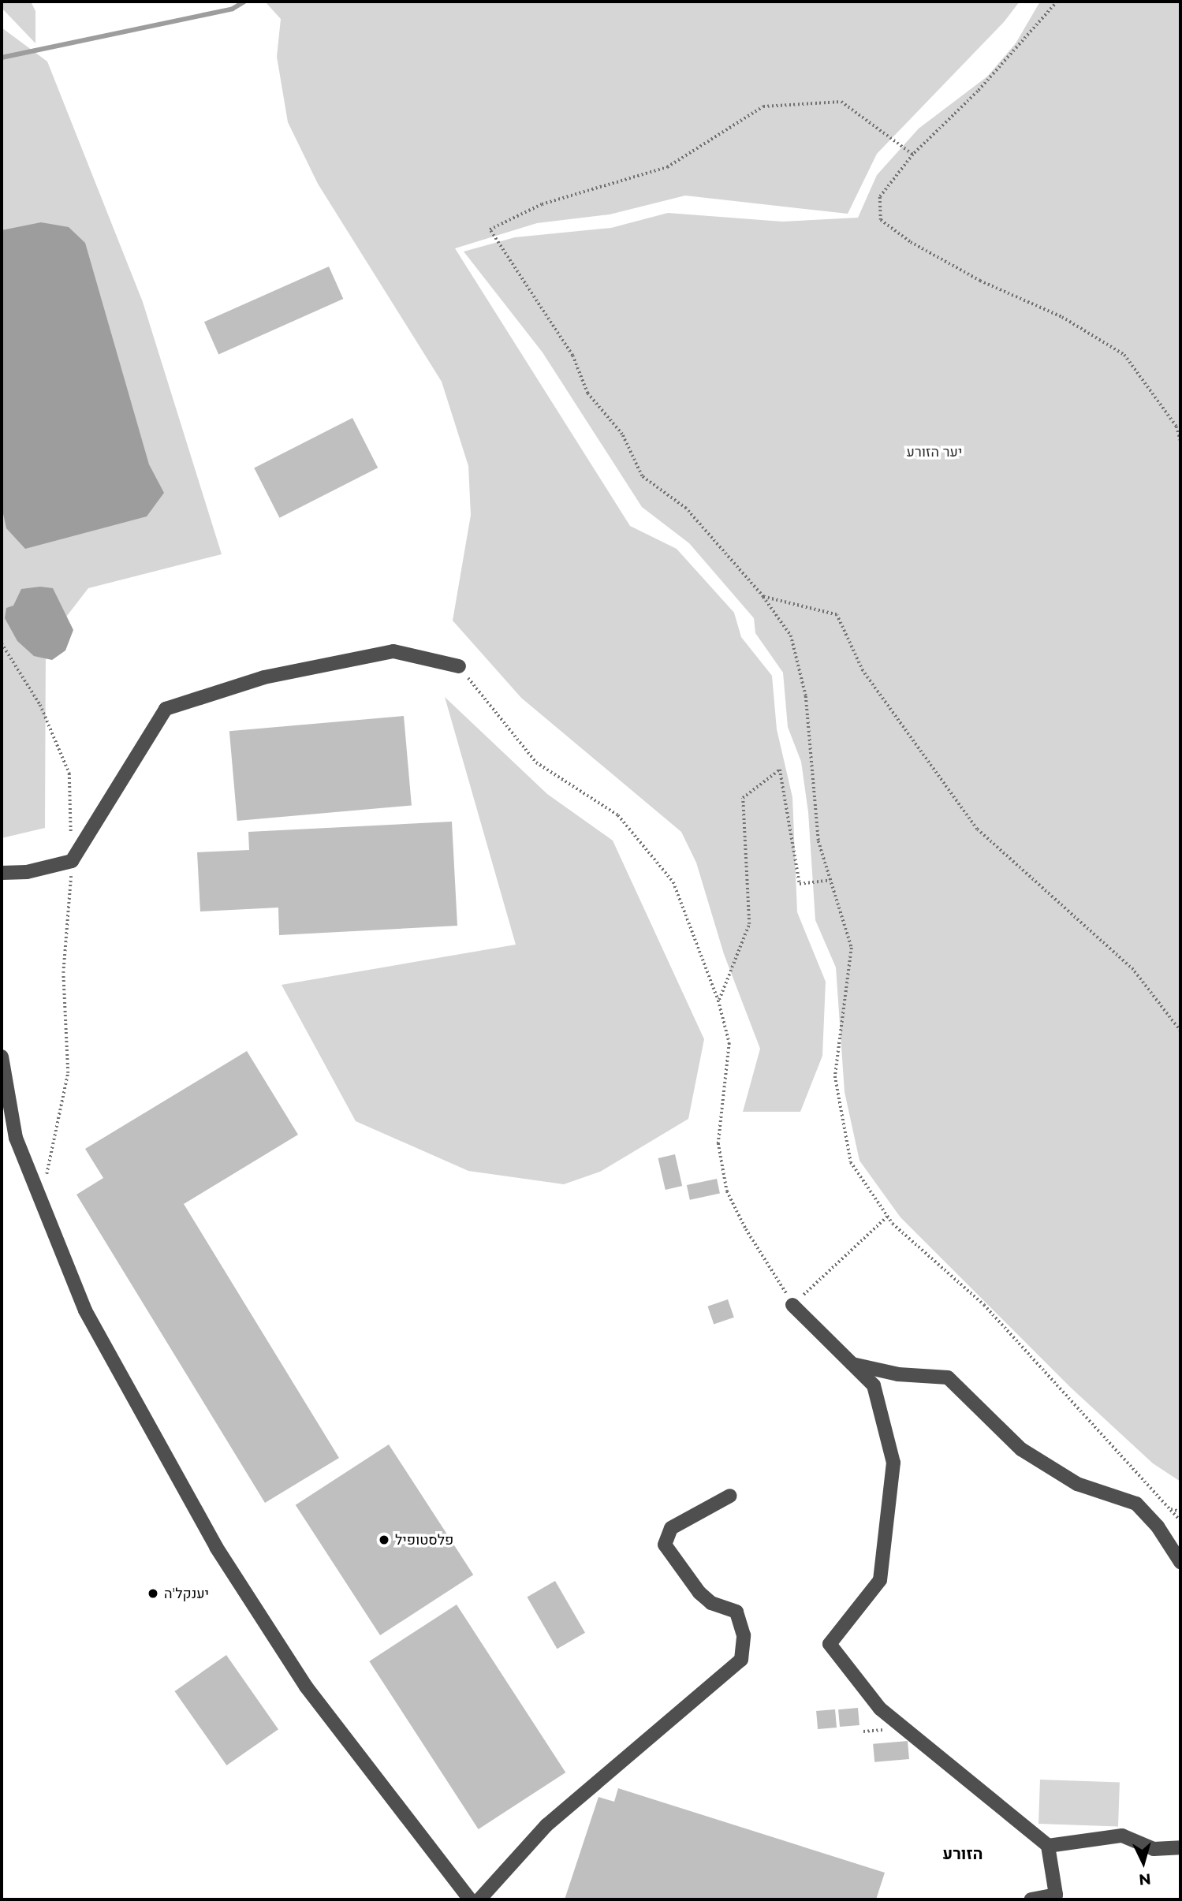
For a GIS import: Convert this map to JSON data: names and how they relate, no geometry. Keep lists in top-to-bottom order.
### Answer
{
  "districts": ["הזורע"],
  "parks": ["יער הזורע"],
  "places": ["פלסטופיל", "יענקל'ה"],
  "north": "bottom"
}
